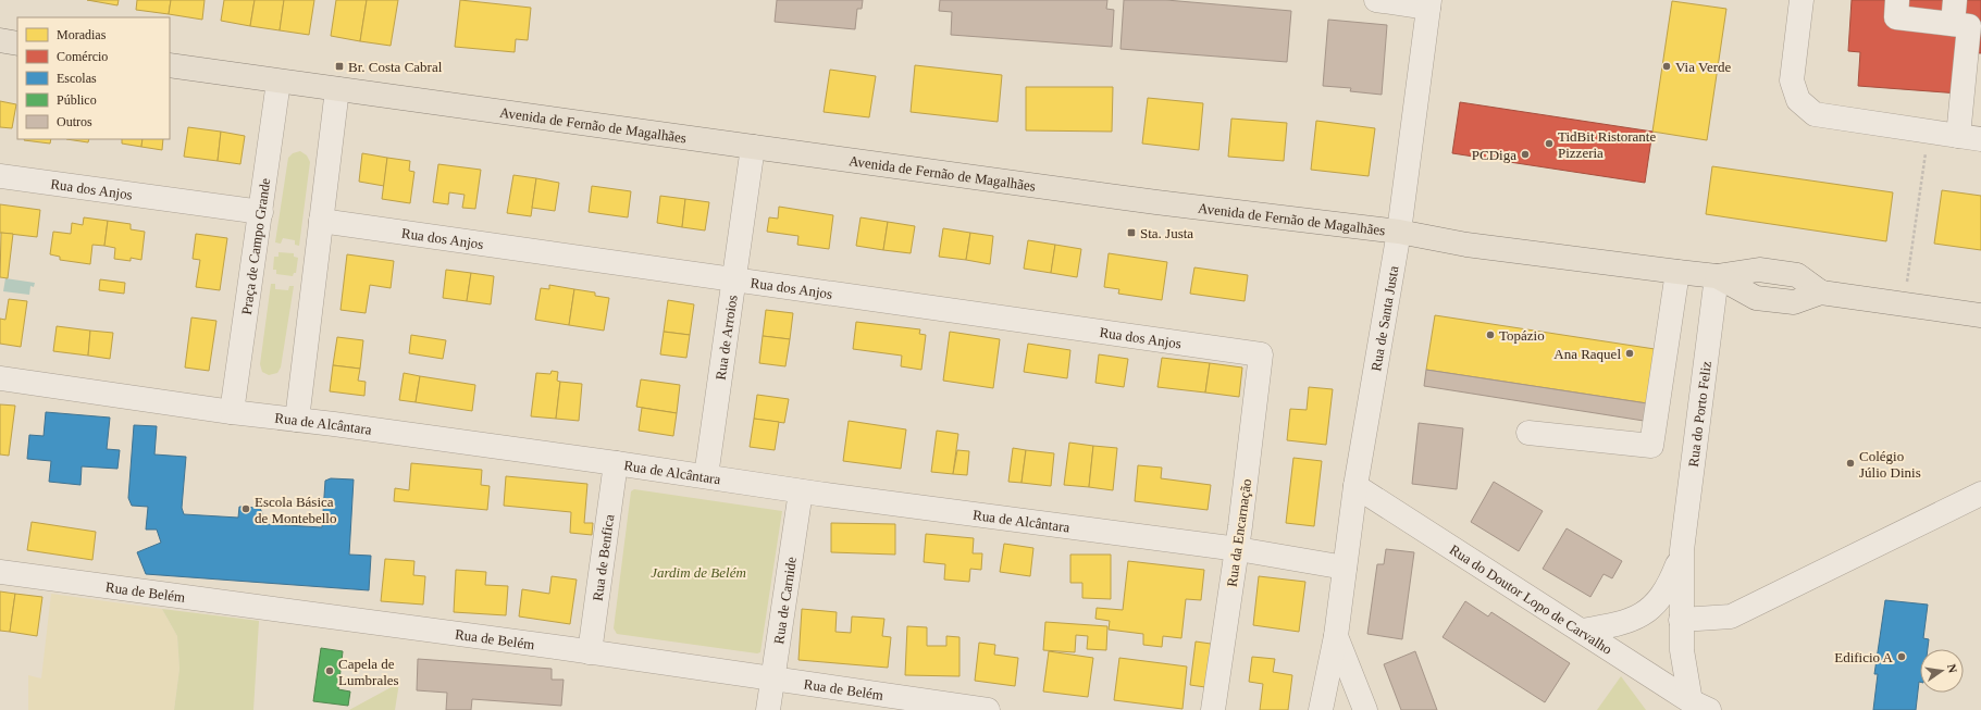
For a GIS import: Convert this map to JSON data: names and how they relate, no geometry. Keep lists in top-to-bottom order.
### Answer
{
  "streets": {
    "main road": ["Avenida de Fernão de Magalhães"],
    "street": [
      "Rua dos Anjos",
      "Praça de Campo Grande",
      "Rua de Santa Justa",
      "Rua de Arroios",
      "Rua do Porto Feliz",
      "Rua de Alcântara",
      "Rua da Encarnação",
      "Rua de Benfica",
      "Rua de Belém",
      "Rua do Doutor Lopo de Carvalho",
      "Rua de Carnide"
    ]
  },
  "crossings": [
    ["Avenida de Fernão de Magalhães", "Praça de Campo Grande"],
    ["Avenida de Fernão de Magalhães", "Rua de Santa Justa"],
    ["Avenida de Fernão de Magalhães", "Rua de Arroios"],
    ["Avenida de Fernão de Magalhães", "Rua do Porto Feliz"],
    ["Rua dos Anjos", "Praça de Campo Grande"],
    ["Rua dos Anjos", "Rua de Arroios"],
    ["Rua dos Anjos", "Rua da Encarnação"],
    ["Praça de Campo Grande", "Rua de Alcântara"],
    ["Rua de Santa Justa", "Rua de Alcântara"],
    ["Rua de Santa Justa", "Rua do Doutor Lopo de Carvalho"],
    ["Rua de Arroios", "Rua de Alcântara"],
    ["Rua do Porto Feliz", "Rua do Doutor Lopo de Carvalho"],
    ["Rua de Alcântara", "Rua da Encarnação"],
    ["Rua de Alcântara", "Rua de Benfica"],
    ["Rua de Alcântara", "Rua de Carnide"],
    ["Rua de Benfica", "Rua de Belém"],
    ["Rua de Belém", "Rua de Carnide"]
  ],
  "parks": ["Jardim de Belém"],
  "places": {
    "transit": ["Br. Costa Cabral", "Sta. Justa"],
    "other": [
      "Via Verde",
      "TidBit Ristorante Pizzeria",
      "PCDiga",
      "Topázio",
      "Ana Raquel",
      "Colégio Júlio Dinis",
      "Escola Básica de Montebello",
      "Edificio A",
      "Capela de Lumbrales"
    ]
  },
  "legend": [
    "Moradias",
    "Comércio",
    "Escolas",
    "Público",
    "Outros"
  ],
  "north": "right"
}
